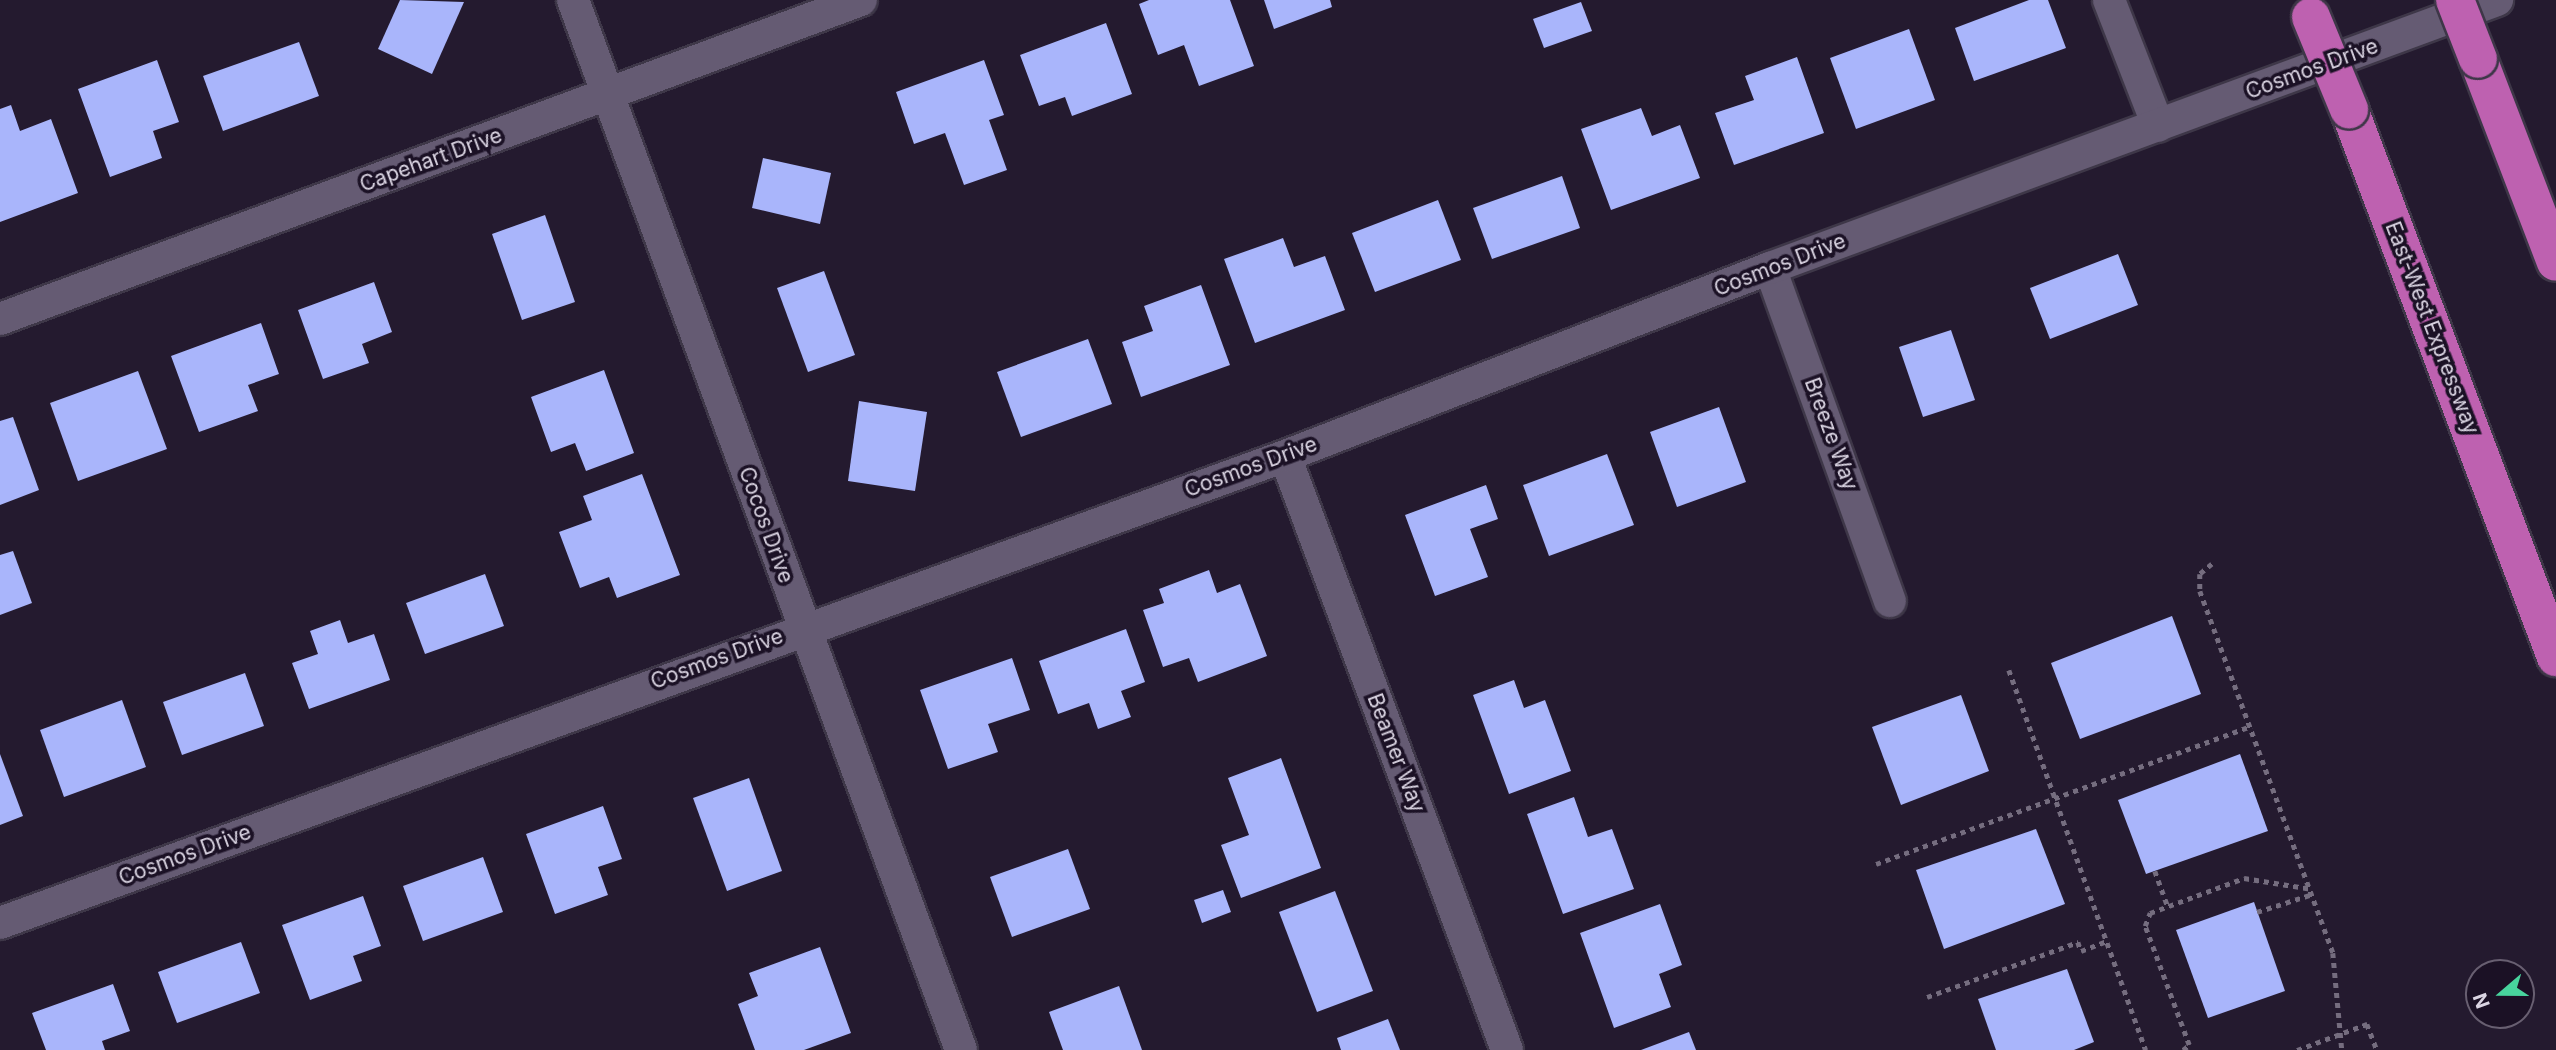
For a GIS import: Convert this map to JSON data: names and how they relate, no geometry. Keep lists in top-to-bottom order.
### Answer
{
  "streets": {
    "highway": ["East-West Expressway"],
    "street": [
      "Cosmos Drive",
      "Capehart Drive",
      "Breeze Way",
      "Cocos Drive",
      "Beamer Way"
    ]
  },
  "crossings": [
    ["Cosmos Drive", "Breeze Way"],
    ["Cosmos Drive", "Cocos Drive"],
    ["Cosmos Drive", "Beamer Way"],
    ["Capehart Drive", "Cocos Drive"]
  ],
  "north": "left"
}
